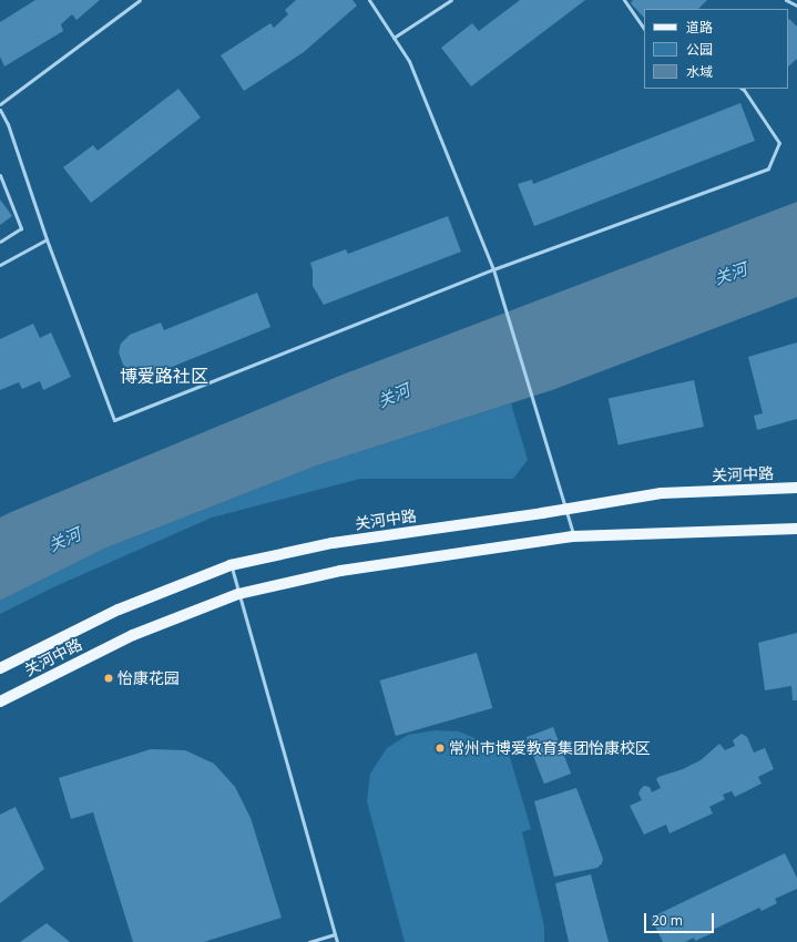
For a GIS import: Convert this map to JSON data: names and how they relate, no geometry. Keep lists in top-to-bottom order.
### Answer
{
  "streets": {
    "main road": ["关河中路"]
  },
  "districts": ["博爱路社区"],
  "water": ["关河"],
  "places": ["怡康花园", "常州市博爱教育集团怡康校区"],
  "legend": ["道路", "公园", "水域"],
  "scale_bar": "20 m"
}
